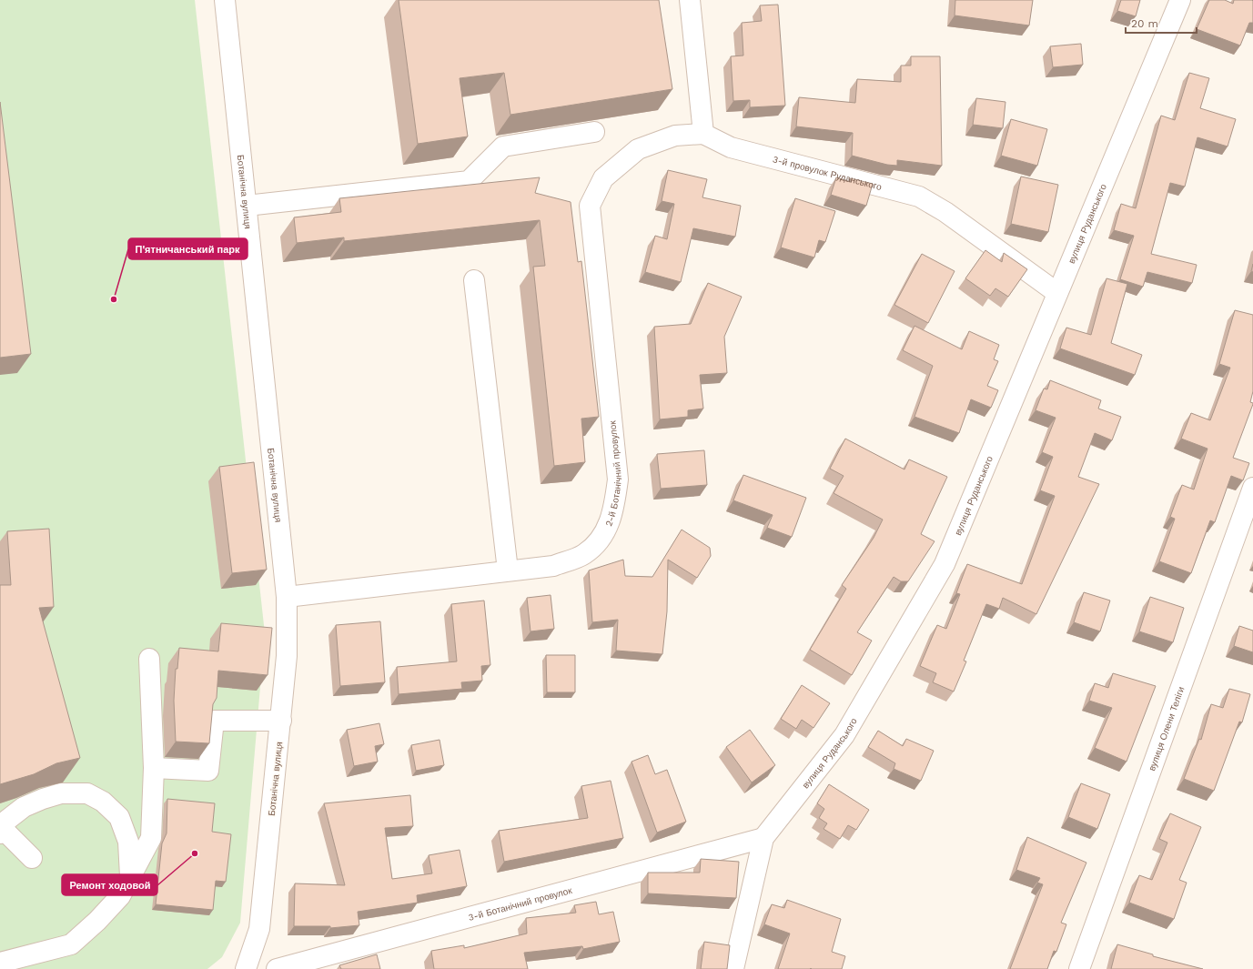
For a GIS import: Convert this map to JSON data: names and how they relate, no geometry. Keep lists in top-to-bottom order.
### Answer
{
  "streets": {
    "street": [
      "3-й провулок Руданського",
      "Ботанічна вулиця",
      "вулиця Руданського",
      "2-й Ботанічний провулок",
      "вулиця Олени Теліги",
      "3-й Ботанічний провулок"
    ]
  },
  "crossings": [
    ["3-й провулок Руданського", "вулиця Руданського"],
    ["3-й провулок Руданського", "2-й Ботанічний провулок"],
    ["Ботанічна вулиця", "2-й Ботанічний провулок"],
    ["вулиця Руданського", "3-й Ботанічний провулок"]
  ],
  "places": ["П'ятничанський парк", "Ремонт ходовой"],
  "scale_bar": "20 m"
}
